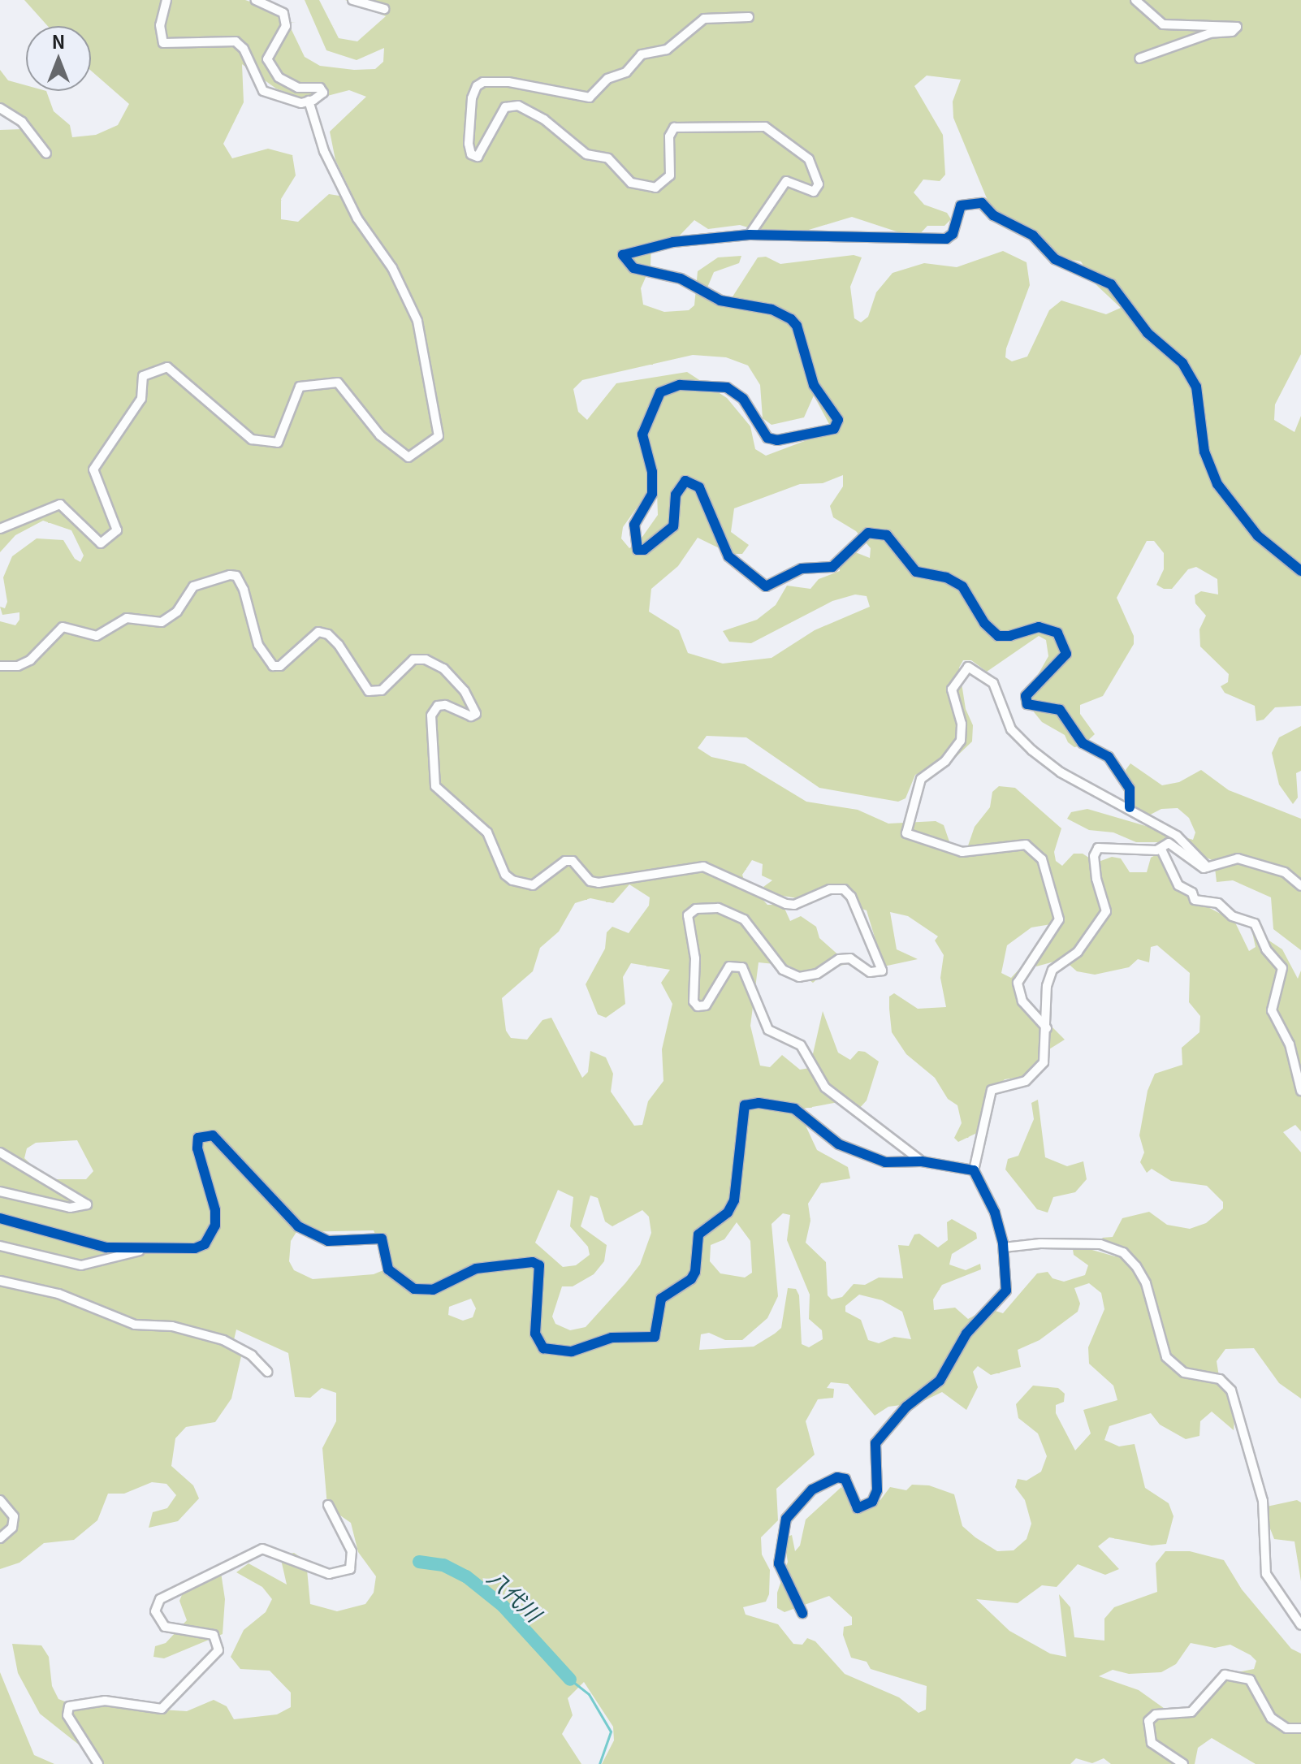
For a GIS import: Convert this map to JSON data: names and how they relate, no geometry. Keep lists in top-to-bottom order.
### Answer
{
  "water": ["八代川"],
  "north": "top"
}
